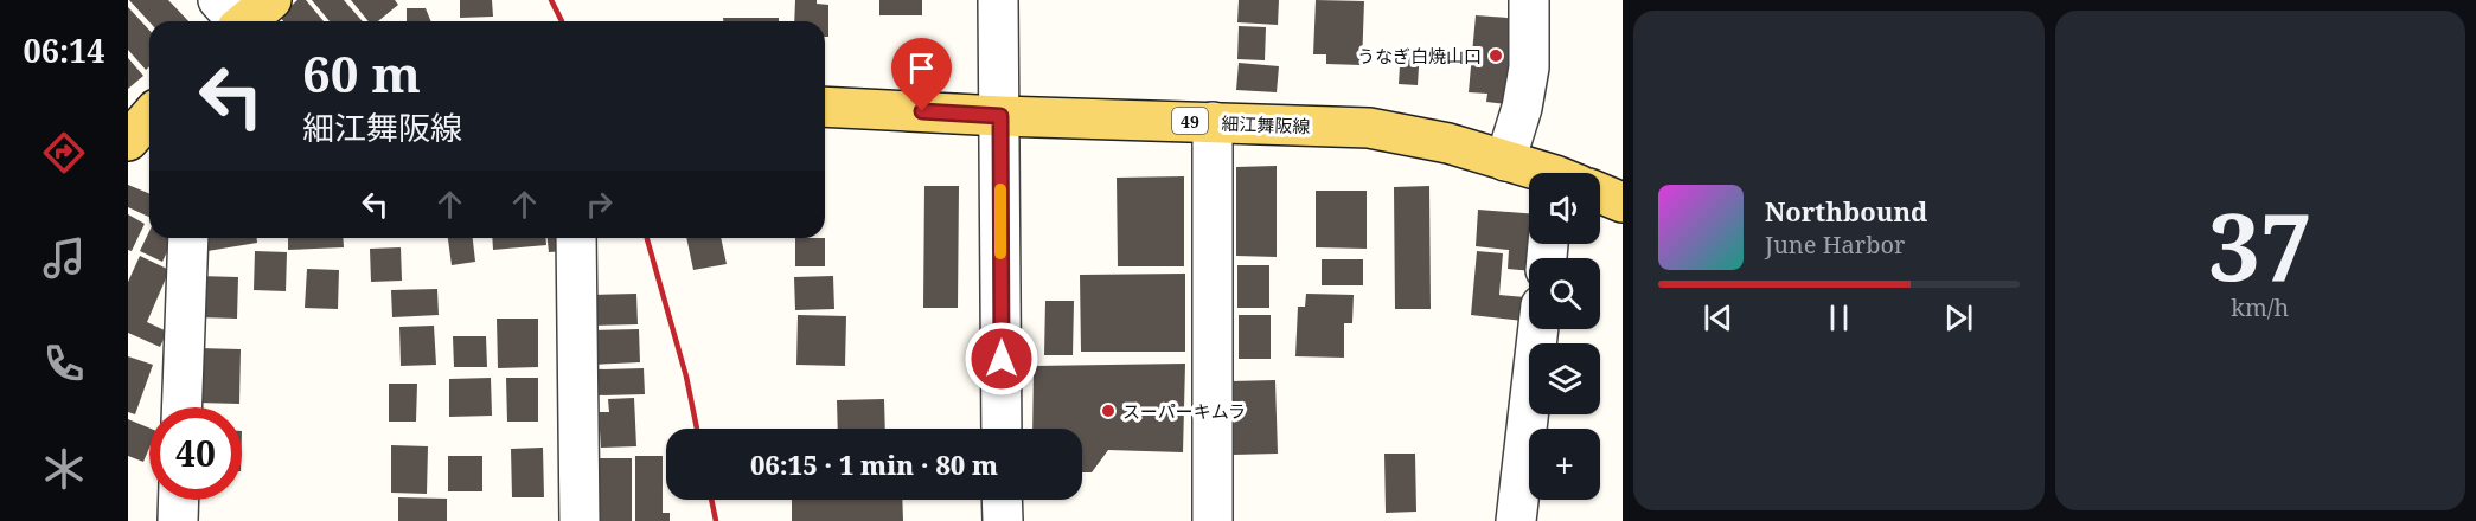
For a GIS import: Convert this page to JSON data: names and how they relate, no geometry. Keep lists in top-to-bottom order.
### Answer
{
  "streets": {
    "main road": ["49", "細江舞阪線"]
  },
  "places": ["うなぎ白焼山口", "スーパーキムラ"],
  "page": {
    "tabs": "06:14",
    "tile": ["37", "km/h"],
    "turn": ["60 m", "細江舞阪線"],
    "map_buttons": "+",
    "song": ["Northbound", "June Harbor"],
    "limit": "40",
    "trip": "06:15 · 1 min · 80 m"
  }
}
